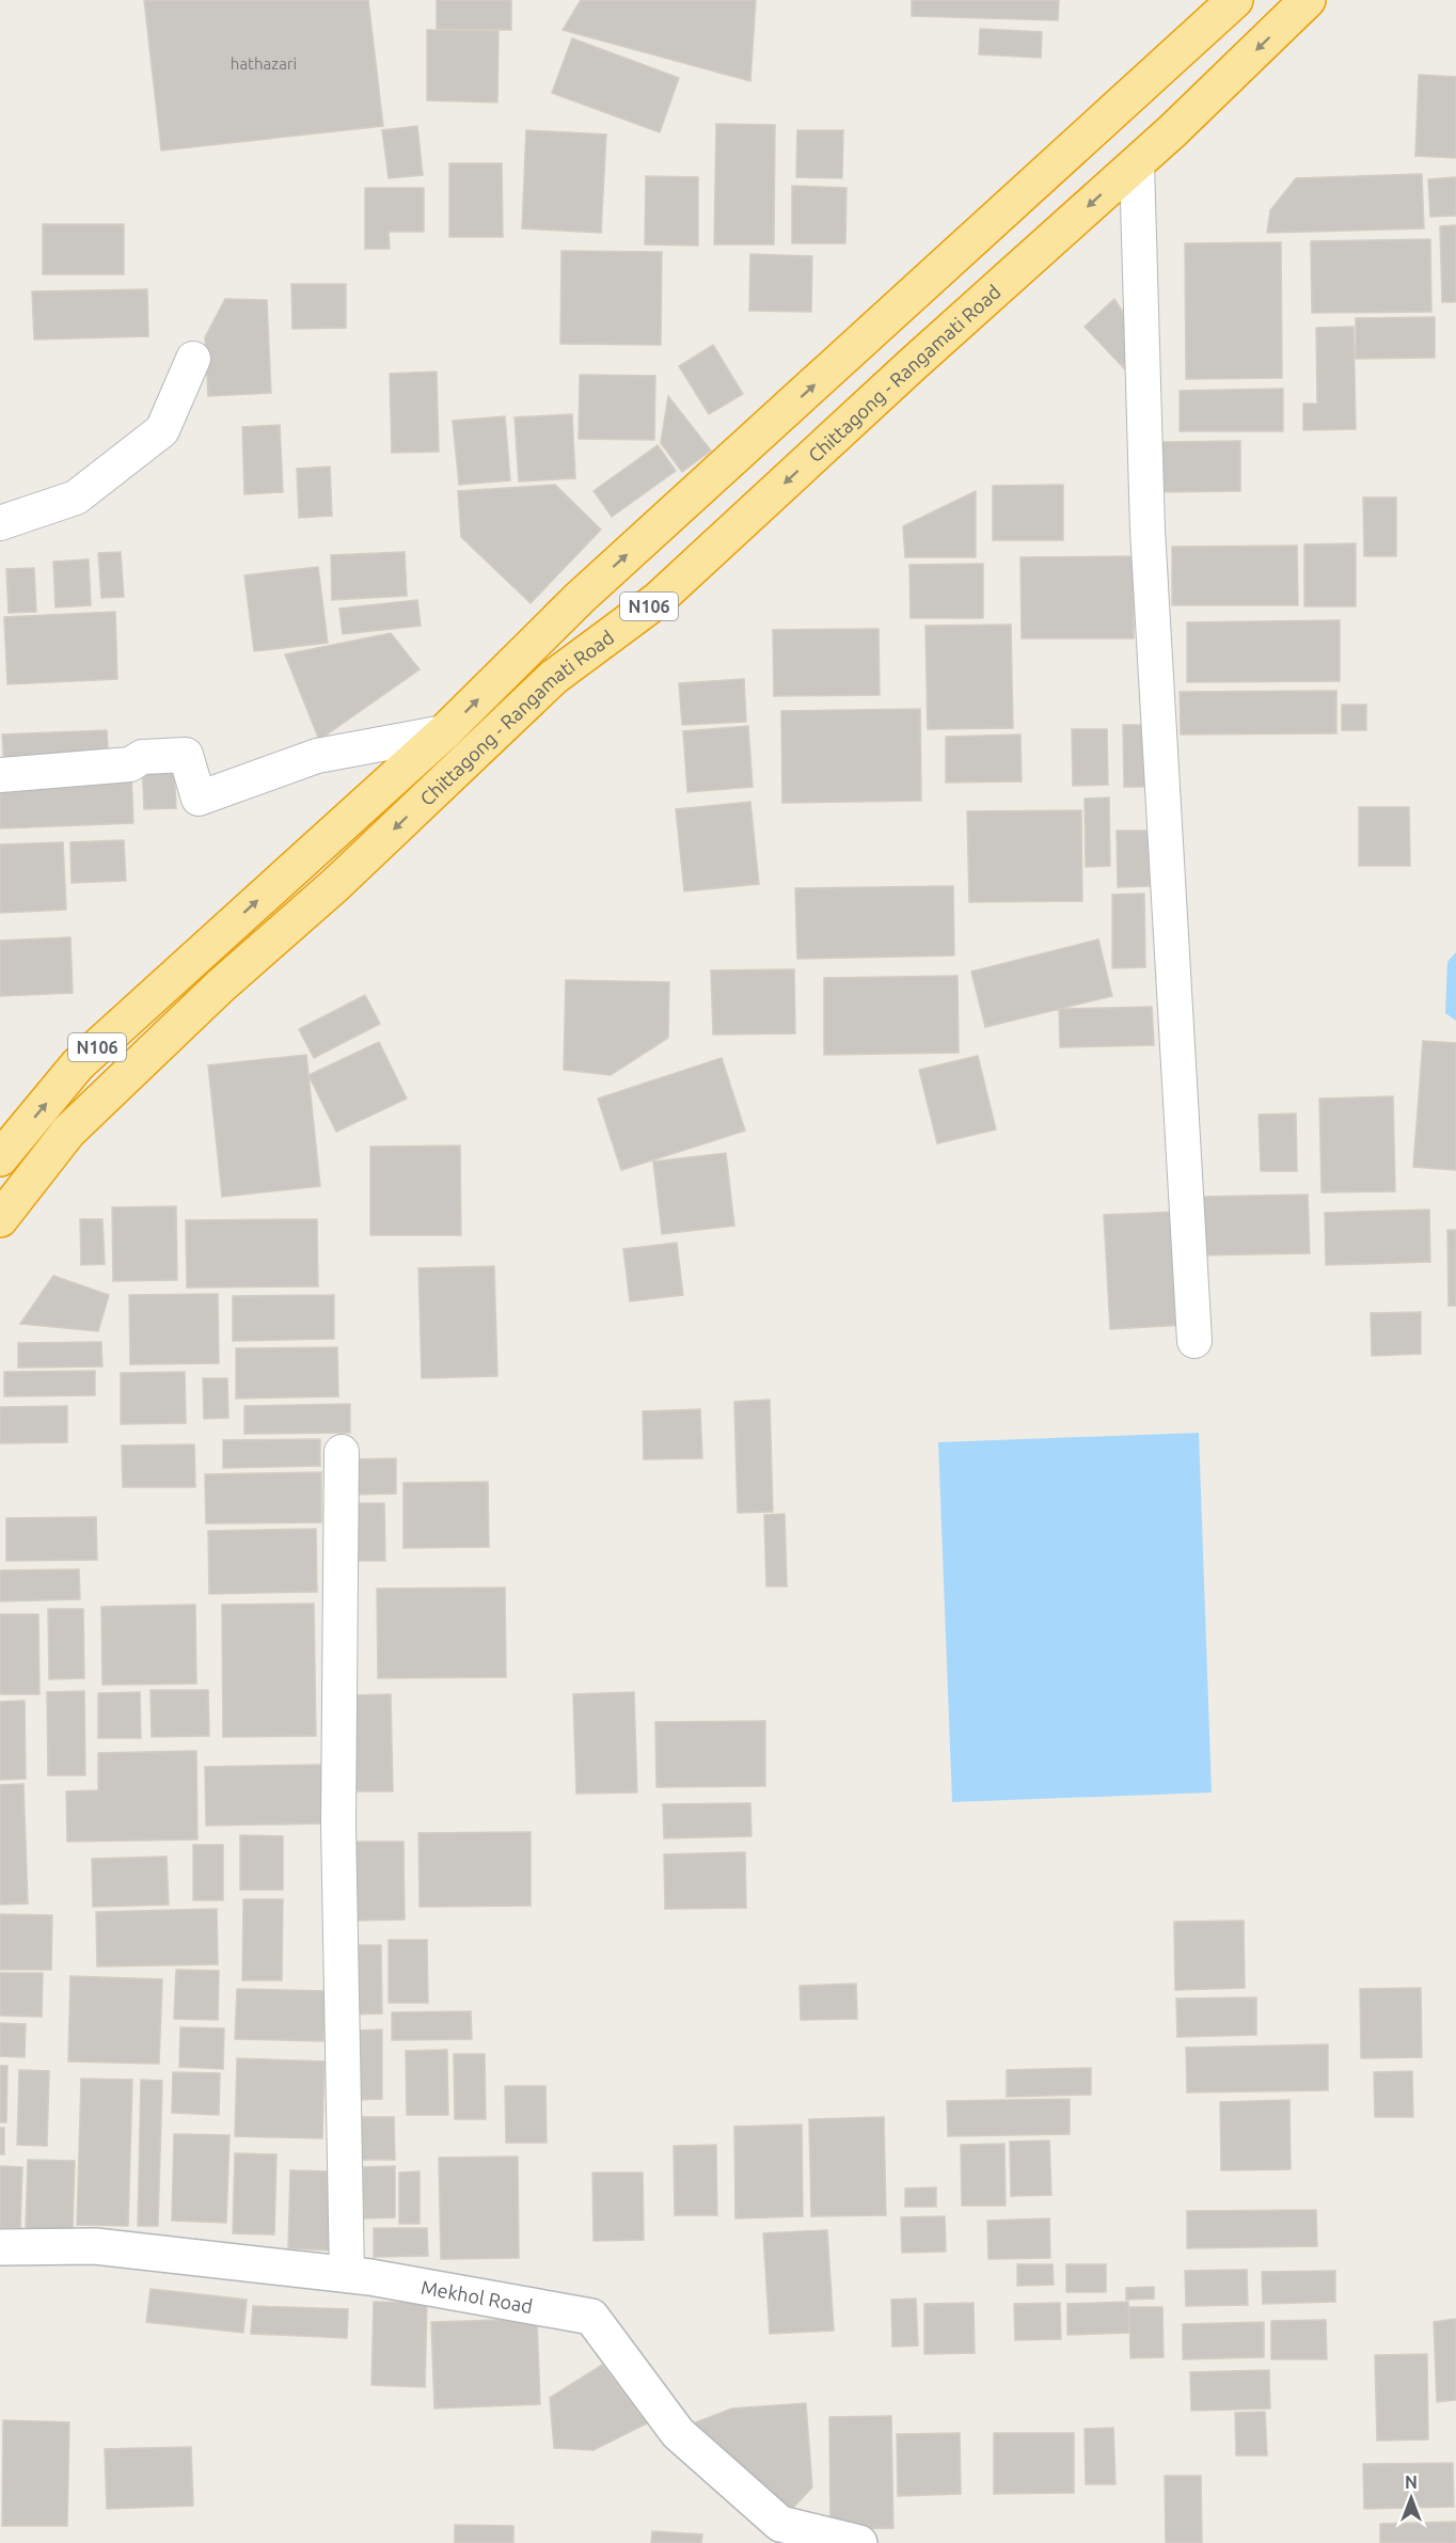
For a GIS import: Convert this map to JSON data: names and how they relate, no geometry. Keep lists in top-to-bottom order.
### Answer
{
  "streets": {
    "highway": ["Chittagong - Rangamati Road", "N106"],
    "street": ["Mekhol Road"]
  },
  "house_numbers": ["hathazari"],
  "north": "top"
}
